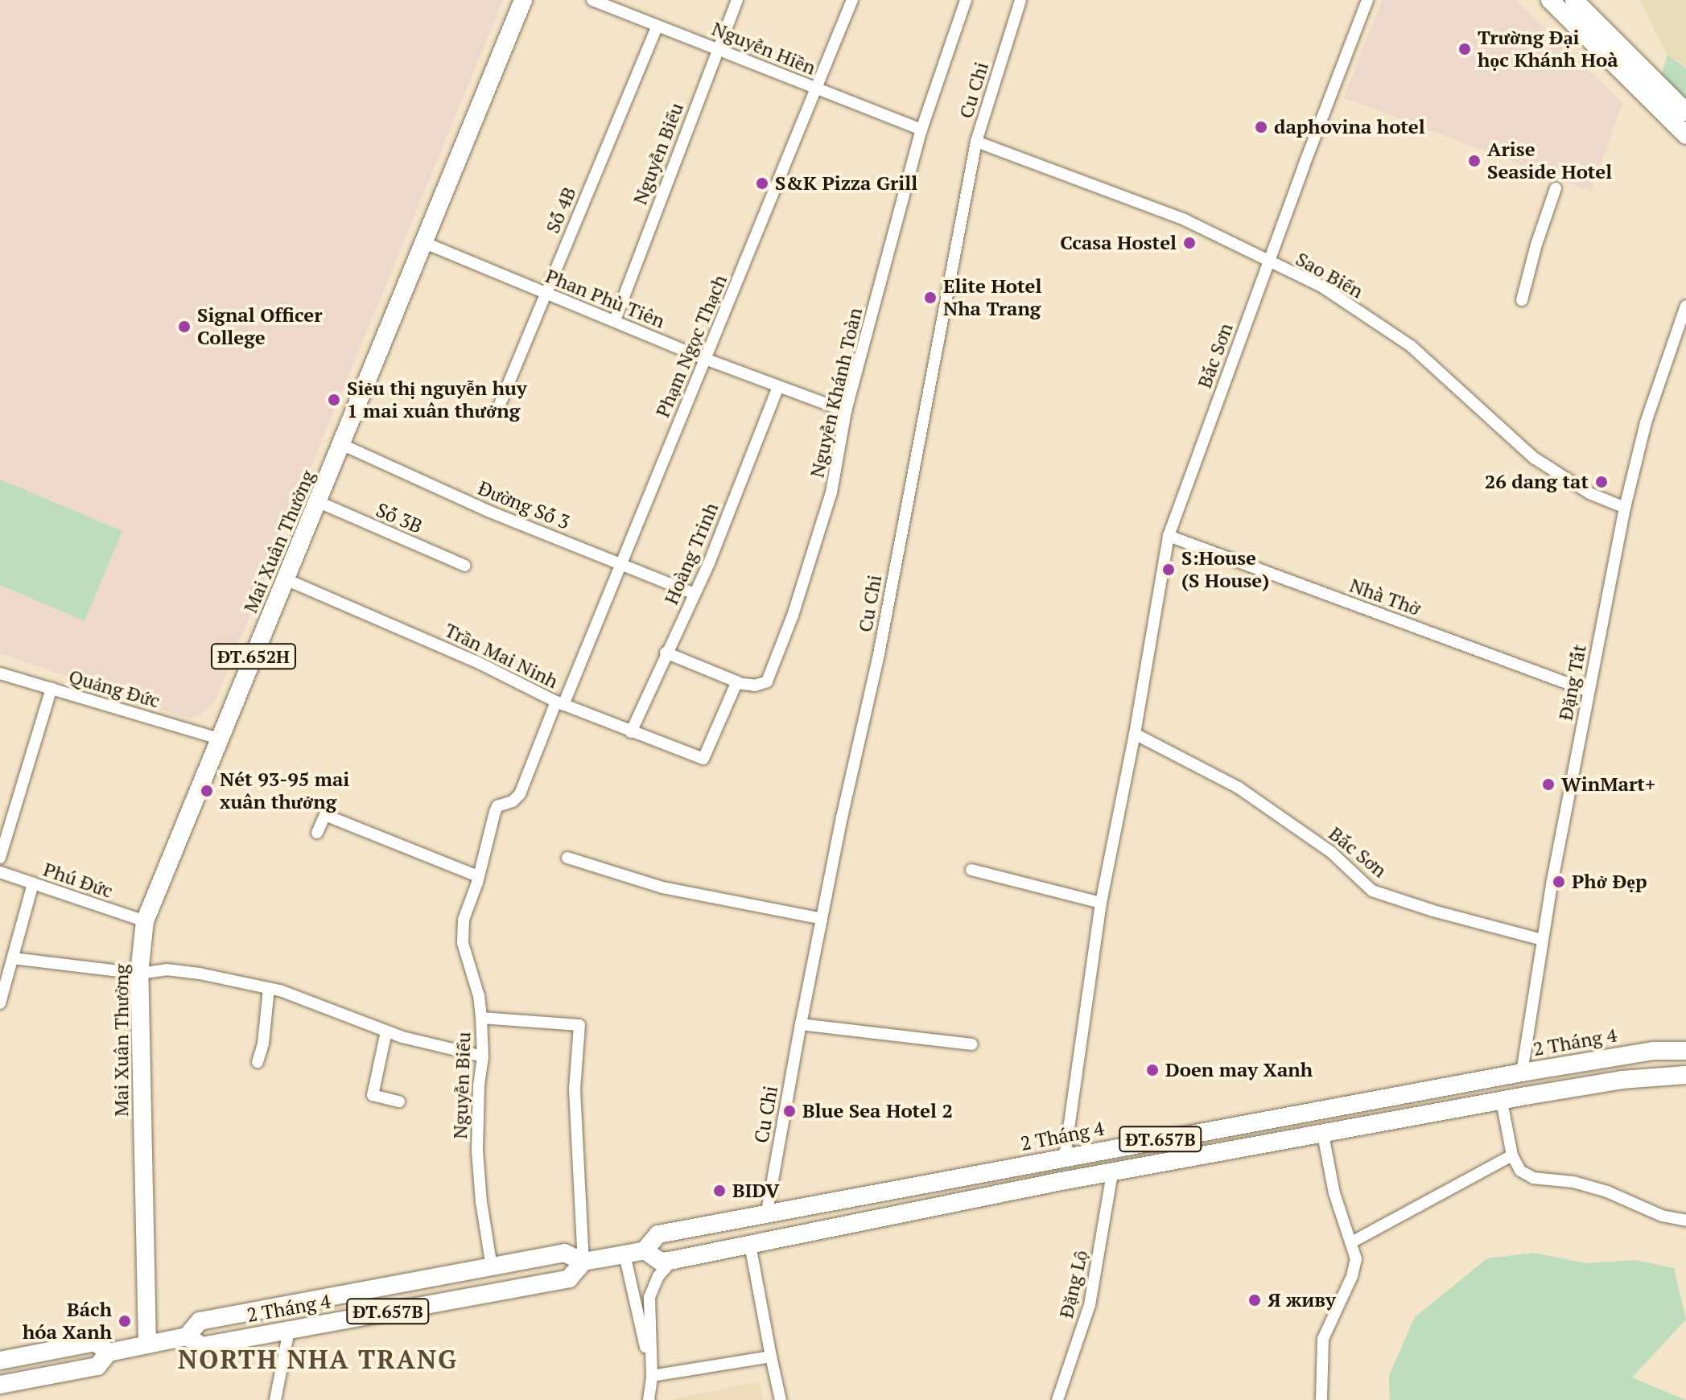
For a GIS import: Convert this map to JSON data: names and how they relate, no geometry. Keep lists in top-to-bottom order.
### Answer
{
  "streets": {
    "main road": [
      "Mai Xuân Thưởng",
      "ĐT.652H",
      "2 Tháng 4",
      "ĐT.657B"
    ],
    "street": [
      "Nguyễn Hiền",
      "Cu Chi",
      "Nguyễn Biểu",
      "Số 4B",
      "Sao Biển",
      "Phan Phù Tiên",
      "Phạm Ngọc Thạch",
      "Bắc Sơn",
      "Nguyễn Khánh Toàn",
      "Đường Số 3",
      "Số 3B",
      "Hoàng Trinh",
      "Nhà Thờ",
      "Trần Mai Ninh",
      "Đặng Tất",
      "Quảng Đức",
      "Phú Đức",
      "Đặng Lộ"
    ]
  },
  "crossings": [
    ["Nguyễn Hiền", "Nguyễn Biểu"],
    ["Nguyễn Hiền", "Số 4B"],
    ["Nguyễn Hiền", "Phạm Ngọc Thạch"],
    ["Nguyễn Hiền", "Nguyễn Khánh Toàn"],
    ["Cu Chi", "Sao Biển"],
    ["Cu Chi", "2 Tháng 4"],
    ["Nguyễn Biểu", "Phan Phù Tiên"],
    ["Nguyễn Biểu", "Phạm Ngọc Thạch"],
    ["Nguyễn Biểu", "Trần Mai Ninh"],
    ["Nguyễn Biểu", "2 Tháng 4"],
    ["Số 4B", "Phan Phù Tiên"],
    ["Sao Biển", "Bắc Sơn"],
    ["Sao Biển", "Đặng Tất"],
    ["Phan Phù Tiên", "Phạm Ngọc Thạch"],
    ["Phan Phù Tiên", "Nguyễn Khánh Toàn"],
    ["Phan Phù Tiên", "Mai Xuân Thưởng"],
    ["Phan Phù Tiên", "Hoàng Trinh"],
    ["Phạm Ngọc Thạch", "Đường Số 3"],
    ["Phạm Ngọc Thạch", "Trần Mai Ninh"],
    ["Bắc Sơn", "Nhà Thờ"],
    ["Bắc Sơn", "Đặng Tất"],
    ["Bắc Sơn", "2 Tháng 4"],
    ["Nguyễn Khánh Toàn", "Trần Mai Ninh"],
    ["Đường Số 3", "Mai Xuân Thưởng"],
    ["Đường Số 3", "Hoàng Trinh"],
    ["Số 3B", "Mai Xuân Thưởng"],
    ["Mai Xuân Thưởng", "Trần Mai Ninh"],
    ["Mai Xuân Thưởng", "Quảng Đức"],
    ["Mai Xuân Thưởng", "Phú Đức"],
    ["Mai Xuân Thưởng", "2 Tháng 4"],
    ["Hoàng Trinh", "Trần Mai Ninh"],
    ["Nhà Thờ", "Đặng Tất"],
    ["Đặng Tất", "2 Tháng 4"],
    ["2 Tháng 4", "ĐT.657B"],
    ["ĐT.657B", "Đặng Lộ"]
  ],
  "districts": ["NORTH NHA TRANG"],
  "places": [
    "Trường Đại học Khánh Hoà",
    "daphovina hotel",
    "Arise Seaside Hotel",
    "S&K Pizza Grill",
    "Ccasa Hostel",
    "Elite Hotel Nha Trang",
    "Signal Officer College",
    "Siẻu thị nguyễn huy 1 mai xuân thưởng",
    "26 dang tat",
    "S:House (S House)",
    "WinMart+",
    "Nét 93-95 mai xuân thưởng",
    "Phở Đẹp",
    "Doen may Xanh",
    "Blue Sea Hotel 2",
    "BIDV",
    "Я живу",
    "Bách hóa Xanh"
  ]
}
